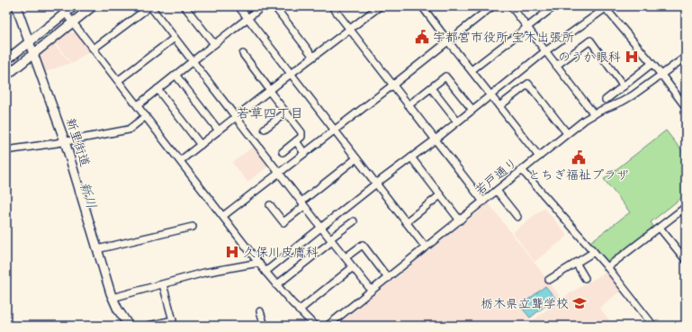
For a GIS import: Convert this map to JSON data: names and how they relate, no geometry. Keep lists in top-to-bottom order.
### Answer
{
  "streets": {
    "main road": ["新里街道"],
    "street": ["若戸通り"]
  },
  "districts": ["若草四丁目"],
  "water": ["新川"],
  "places": {
    "public building": ["宇都宮市役所 宝木出張所", "とちぎ福祉プラザ"],
    "hospital": ["のうか眼科", "久保川皮膚科"],
    "school or university": ["栃木県立聾学校"]
  }
}
